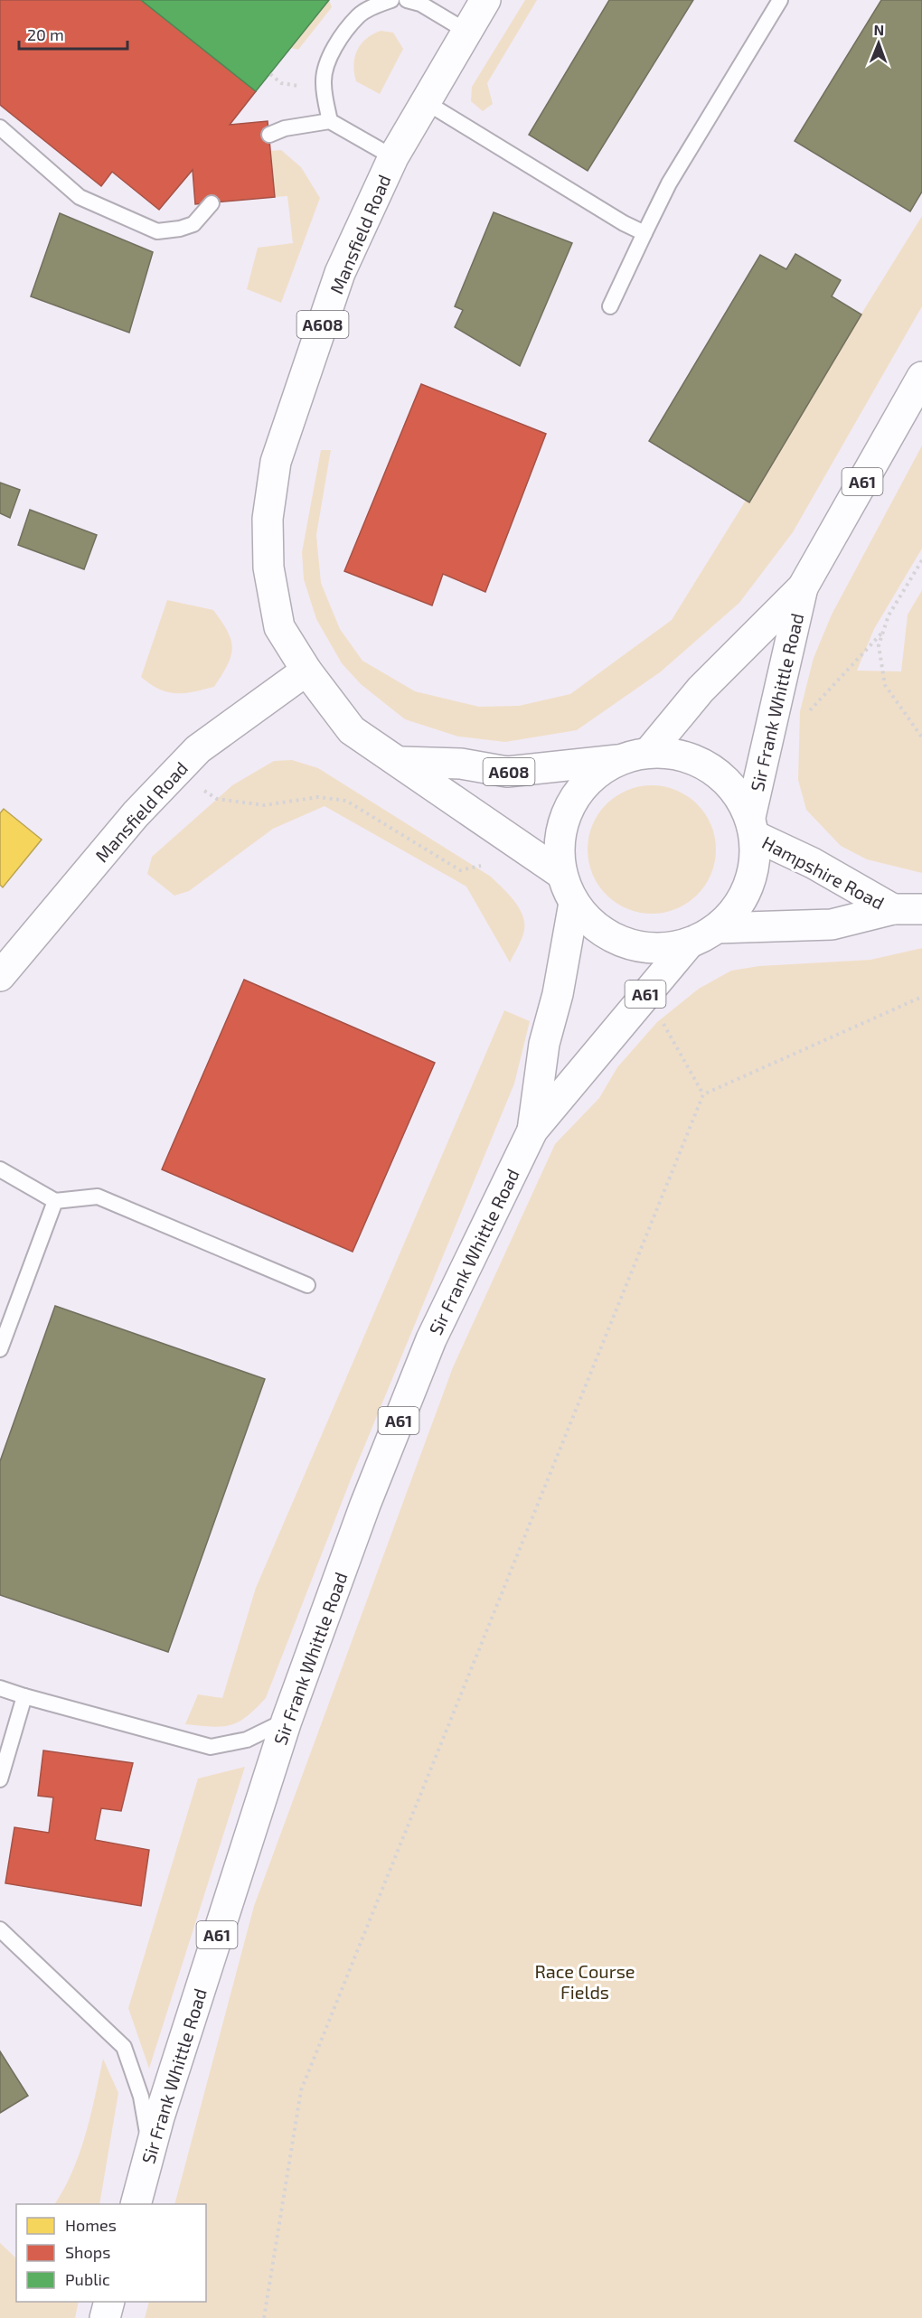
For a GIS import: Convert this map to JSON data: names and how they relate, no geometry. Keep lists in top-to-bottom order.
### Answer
{
  "streets": {
    "main road": [
      "Mansfield Road",
      "A608",
      "A61",
      "Sir Frank Whittle Road",
      "Hampshire Road"
    ]
  },
  "crossings": [
    ["Mansfield Road", "A608"],
    ["Sir Frank Whittle Road", "Hampshire Road"]
  ],
  "parks": ["Race Course Fields"],
  "legend": ["Homes", "Shops", "Public"],
  "scale_bar": "20 m",
  "north": "top"
}
